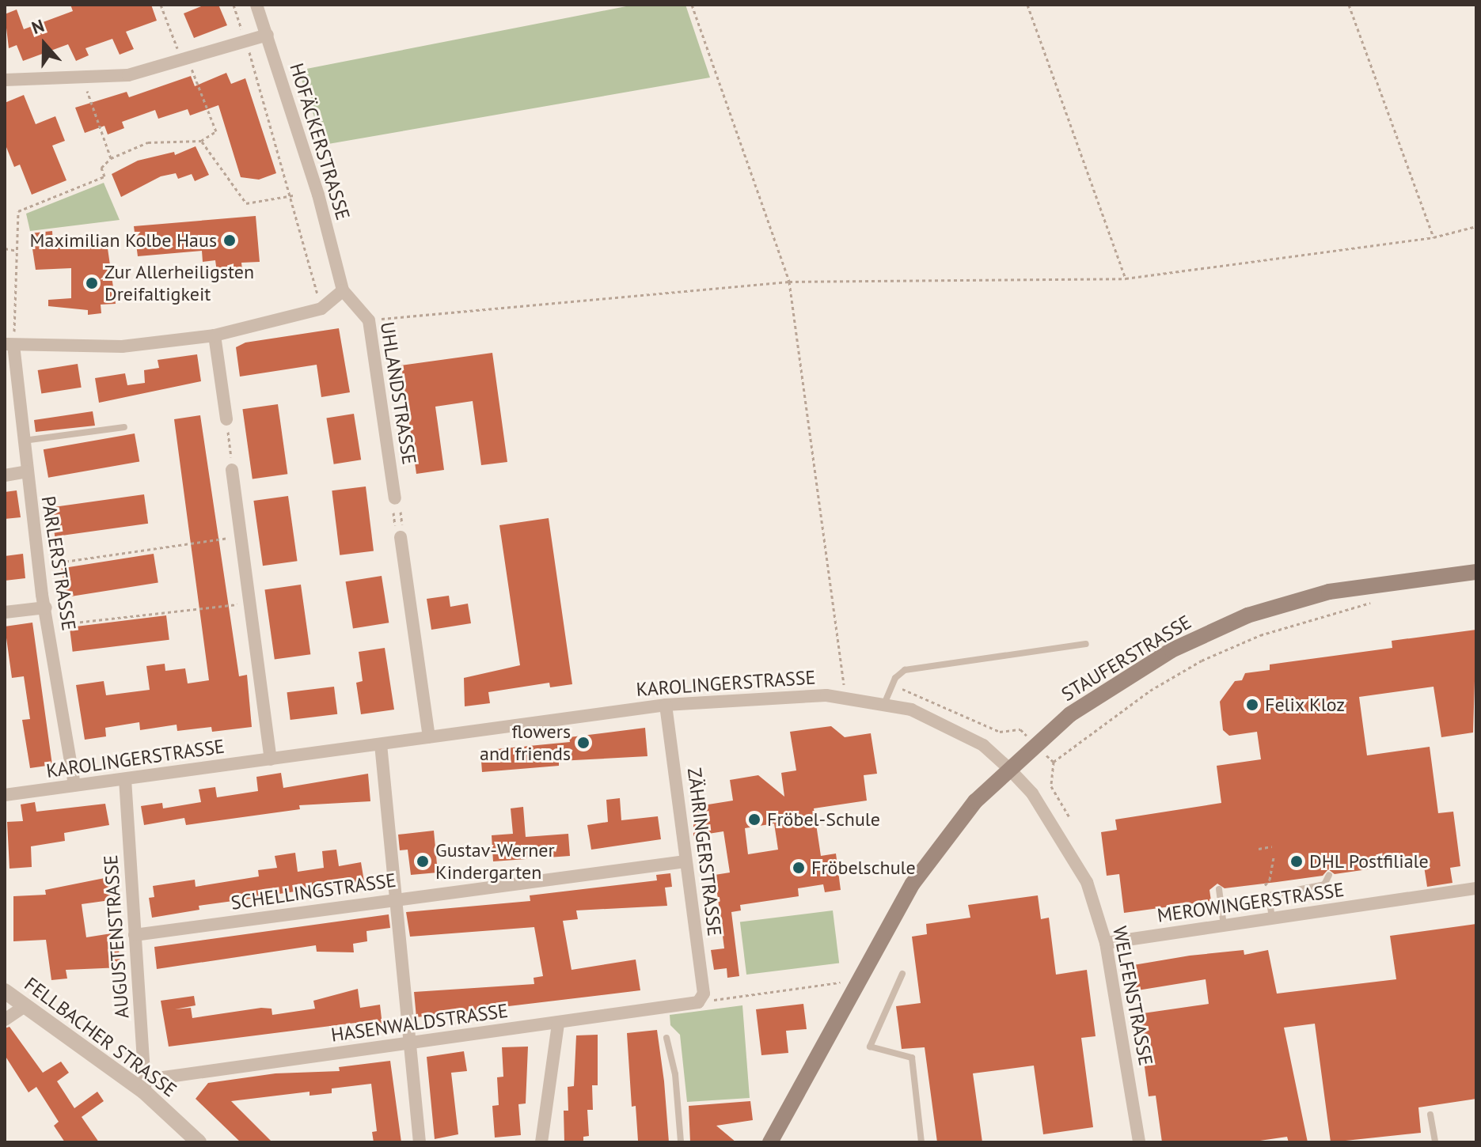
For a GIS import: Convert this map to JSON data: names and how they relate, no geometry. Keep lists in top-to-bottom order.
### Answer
{
  "streets": {
    "main road": ["STAUFERSTRASSE"],
    "street": [
      "HOFÄCKERSTRASSE",
      "UHLANDSTRASSE",
      "PARLERSTRASSE",
      "KAROLINGERSTRASSE",
      "ZÄHRINGERSTRASSE",
      "SCHELLINGSTRASSE",
      "MEROWINGERSTRASSE",
      "AUGUSTENSTRASSE",
      "WELFENSTRASSE",
      "HASENWALDSTRASSE",
      "FELLBACHER STRASSE"
    ]
  },
  "crossings": [
    ["HOFÄCKERSTRASSE", "UHLANDSTRASSE"],
    ["PARLERSTRASSE", "KAROLINGERSTRASSE"],
    ["STAUFERSTRASSE", "KAROLINGERSTRASSE"],
    ["STAUFERSTRASSE", "WELFENSTRASSE"],
    ["KAROLINGERSTRASSE", "ZÄHRINGERSTRASSE"],
    ["KAROLINGERSTRASSE", "AUGUSTENSTRASSE"],
    ["KAROLINGERSTRASSE", "WELFENSTRASSE"],
    ["ZÄHRINGERSTRASSE", "SCHELLINGSTRASSE"],
    ["ZÄHRINGERSTRASSE", "HASENWALDSTRASSE"],
    ["SCHELLINGSTRASSE", "AUGUSTENSTRASSE"],
    ["MEROWINGERSTRASSE", "WELFENSTRASSE"],
    ["AUGUSTENSTRASSE", "HASENWALDSTRASSE"],
    ["AUGUSTENSTRASSE", "FELLBACHER STRASSE"],
    ["HASENWALDSTRASSE", "FELLBACHER STRASSE"]
  ],
  "places": [
    "Maximilian Kolbe Haus",
    "Zur Allerheiligsten Dreifaltigkeit",
    "Felix Kloz",
    "flowers and friends",
    "Fröbel-Schule",
    "Gustav-Werner Kindergarten",
    "DHL Postfiliale",
    "Fröbelschule"
  ],
  "north": "top"
}
